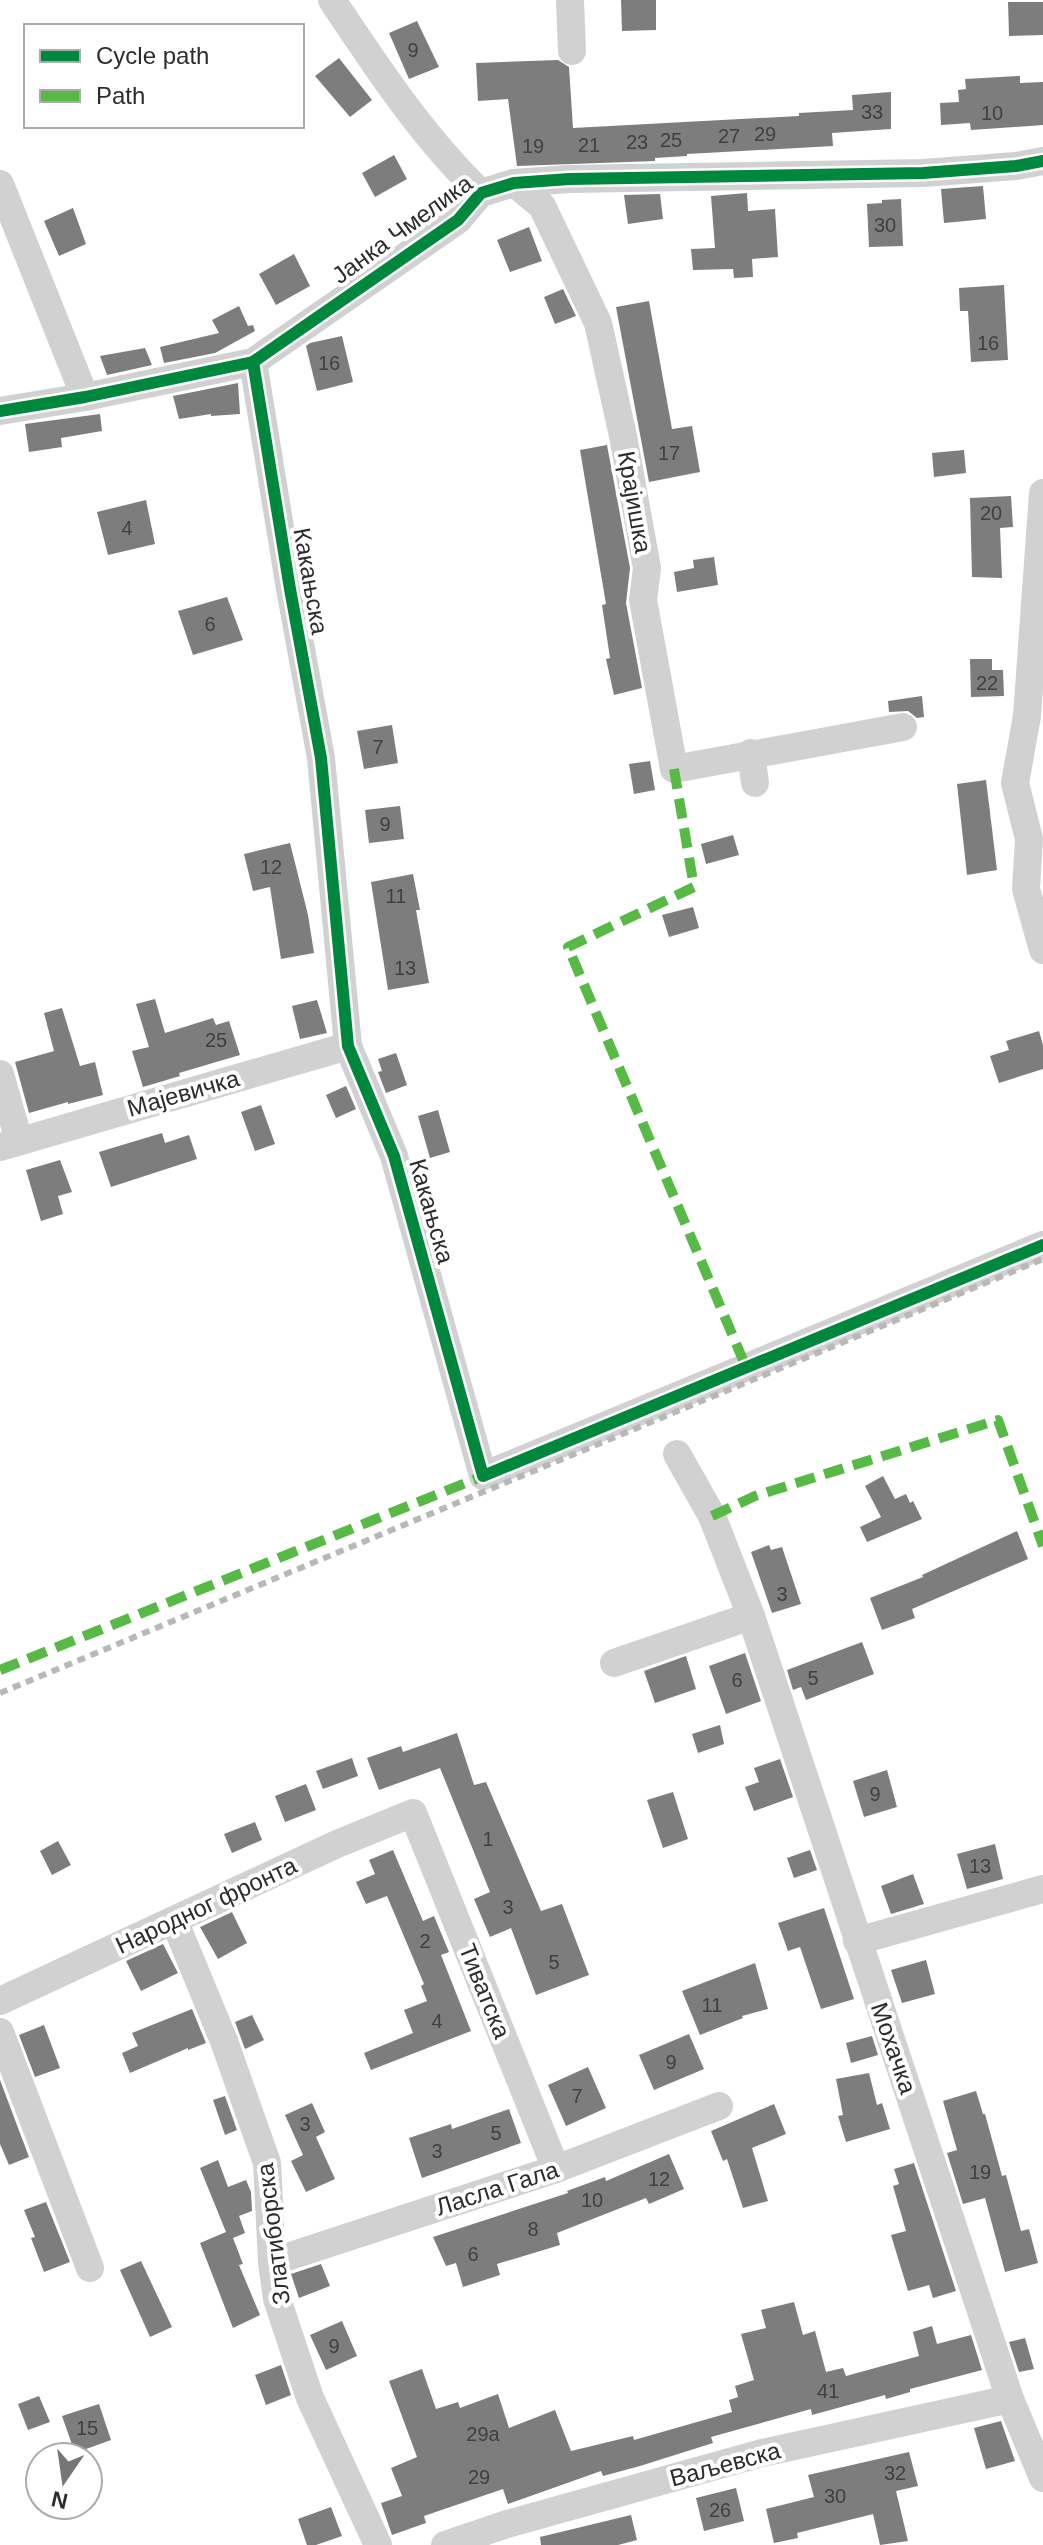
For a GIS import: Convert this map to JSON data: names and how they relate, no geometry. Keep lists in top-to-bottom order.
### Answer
{
  "streets": {
    "street": [
      "Јанка Чмелика",
      "Крајишка",
      "Какањска",
      "Мајевичка",
      "Народног фронта",
      "Тиватска",
      "Мохачка",
      "Ласла Гала",
      "Златиборска",
      "Ваљевска"
    ]
  },
  "crossings": [
    ["Јанка Чмелика", "Крајишка"],
    ["Јанка Чмелика", "Какањска"],
    ["Какањска", "Мајевичка"],
    ["Народног фронта", "Тиватска"],
    ["Народног фронта", "Златиборска"],
    ["Тиватска", "Ласла Гала"],
    ["Мохачка", "Ваљевска"],
    ["Ласла Гала", "Златиборска"]
  ],
  "house_numbers": [
    "9",
    "33",
    "10",
    "29",
    "27",
    "25",
    "23",
    "21",
    "19",
    "30",
    "16",
    "16",
    "17",
    "20",
    "4",
    "6",
    "22",
    "7",
    "9",
    "12",
    "11",
    "13",
    "25",
    "3",
    "5",
    "6",
    "9",
    "1",
    "13",
    "3",
    "2",
    "5",
    "11",
    "4",
    "9",
    "7",
    "3",
    "5",
    "3",
    "19",
    "12",
    "10",
    "8",
    "6",
    "9",
    "41",
    "15",
    "29a",
    "32",
    "29",
    "30",
    "26"
  ],
  "legend": ["Cycle path", "Path"],
  "north": "bottom"
}
